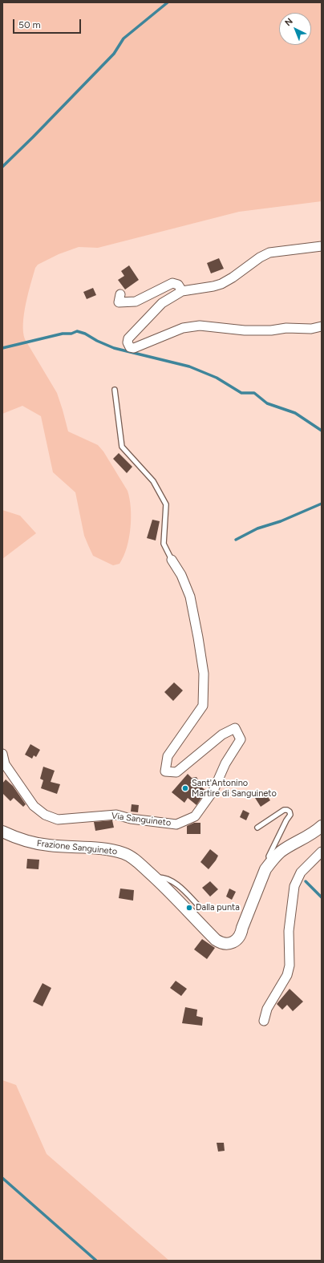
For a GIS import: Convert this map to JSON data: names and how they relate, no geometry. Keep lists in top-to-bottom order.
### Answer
{
  "streets": {
    "street": ["Via Sanguineto", "Frazione Sanguineto"]
  },
  "places": ["Sant'Antonino Martire di Sanguineto", "Dalla punta"],
  "scale_bar": "50 m",
  "north": "top left"
}
